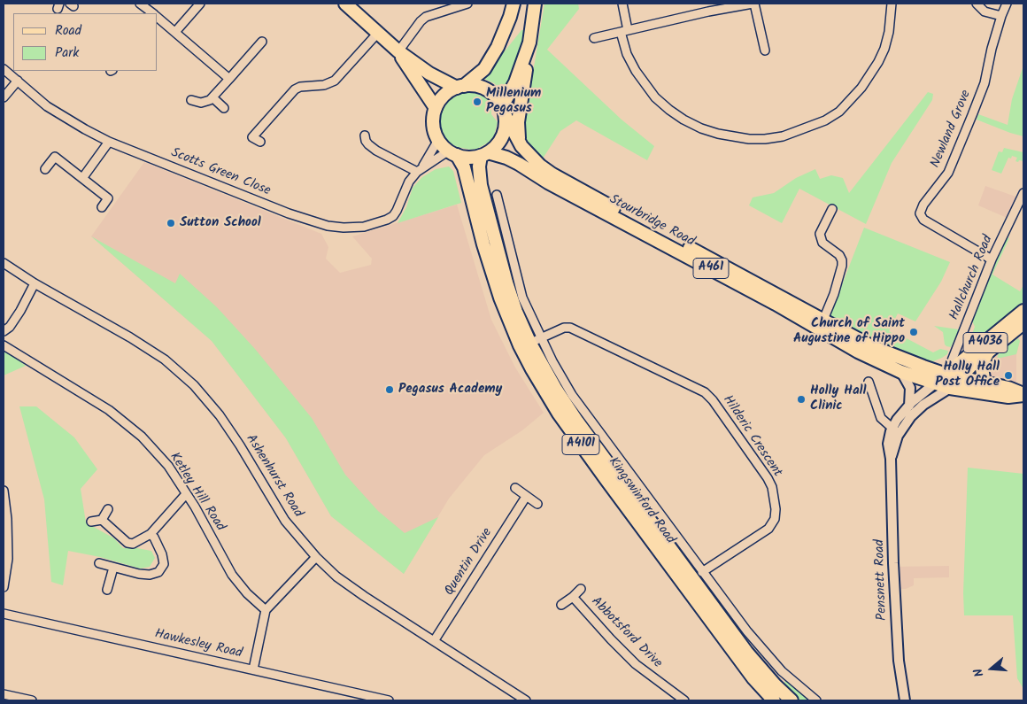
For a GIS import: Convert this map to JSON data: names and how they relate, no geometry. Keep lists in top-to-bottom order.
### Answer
{
  "streets": {
    "main road": [
      "Stourbridge Road",
      "A461",
      "A4036",
      "A4101",
      "Kingswinford Road"
    ],
    "street": [
      "Newland Grove",
      "Scotts Green Close",
      "Hallchurch Road",
      "Hilderic Crescent",
      "Ashenhurst Road",
      "Ketley Hill Road",
      "Quentin Drive",
      "Pensnett Road",
      "Abbotsford Drive",
      "Hawkesley Road"
    ]
  },
  "crossings": [
    ["Newland Grove", "Hallchurch Road"],
    ["Scotts Green Close", "Stourbridge Road"],
    ["Scotts Green Close", "A461"],
    ["Scotts Green Close", "Kingswinford Road"],
    ["Stourbridge Road", "A461"],
    ["Stourbridge Road", "Hallchurch Road"],
    ["Stourbridge Road", "A4036"],
    ["Stourbridge Road", "Kingswinford Road"],
    ["Stourbridge Road", "Pensnett Road"],
    ["A461", "Kingswinford Road"],
    ["Hallchurch Road", "A4036"],
    ["A4036", "Pensnett Road"],
    ["Hilderic Crescent", "Kingswinford Road"],
    ["Ashenhurst Road", "Quentin Drive"]
  ],
  "places": [
    "Millenium Pegasus",
    "Sutton School",
    "Church of Saint Augustine of Hippo",
    "Holly Hall Post Office",
    "Pegasus Academy",
    "Holly Hall Clinic"
  ],
  "legend": ["Road", "Park"],
  "north": "left"
}
